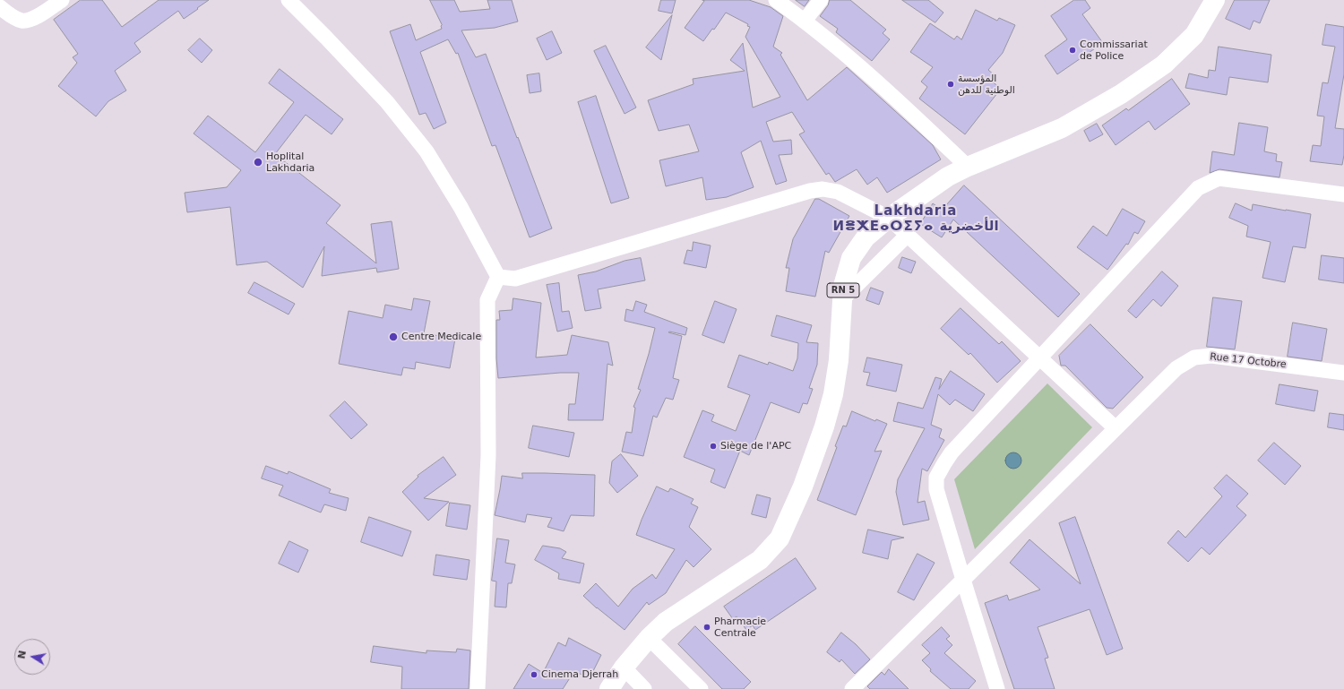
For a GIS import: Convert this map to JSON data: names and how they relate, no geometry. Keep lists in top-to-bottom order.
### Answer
{
  "streets": {
    "main road": ["RN 5"],
    "street": ["Rue 17 Octobre"]
  },
  "districts": ["Lakhdaria ⵍⴻⵅⴹⴰⵔⵉⵢⴰ الأخضرية"],
  "places": [
    "Commissariat de Police",
    "المؤسسة الوطنية للدهن",
    "Hoplital Lakhdaria",
    "Centre Medicale",
    "Siège de l'APC",
    "Pharmacie Centrale",
    "Cinema Djerrah"
  ],
  "north": "left"
}
